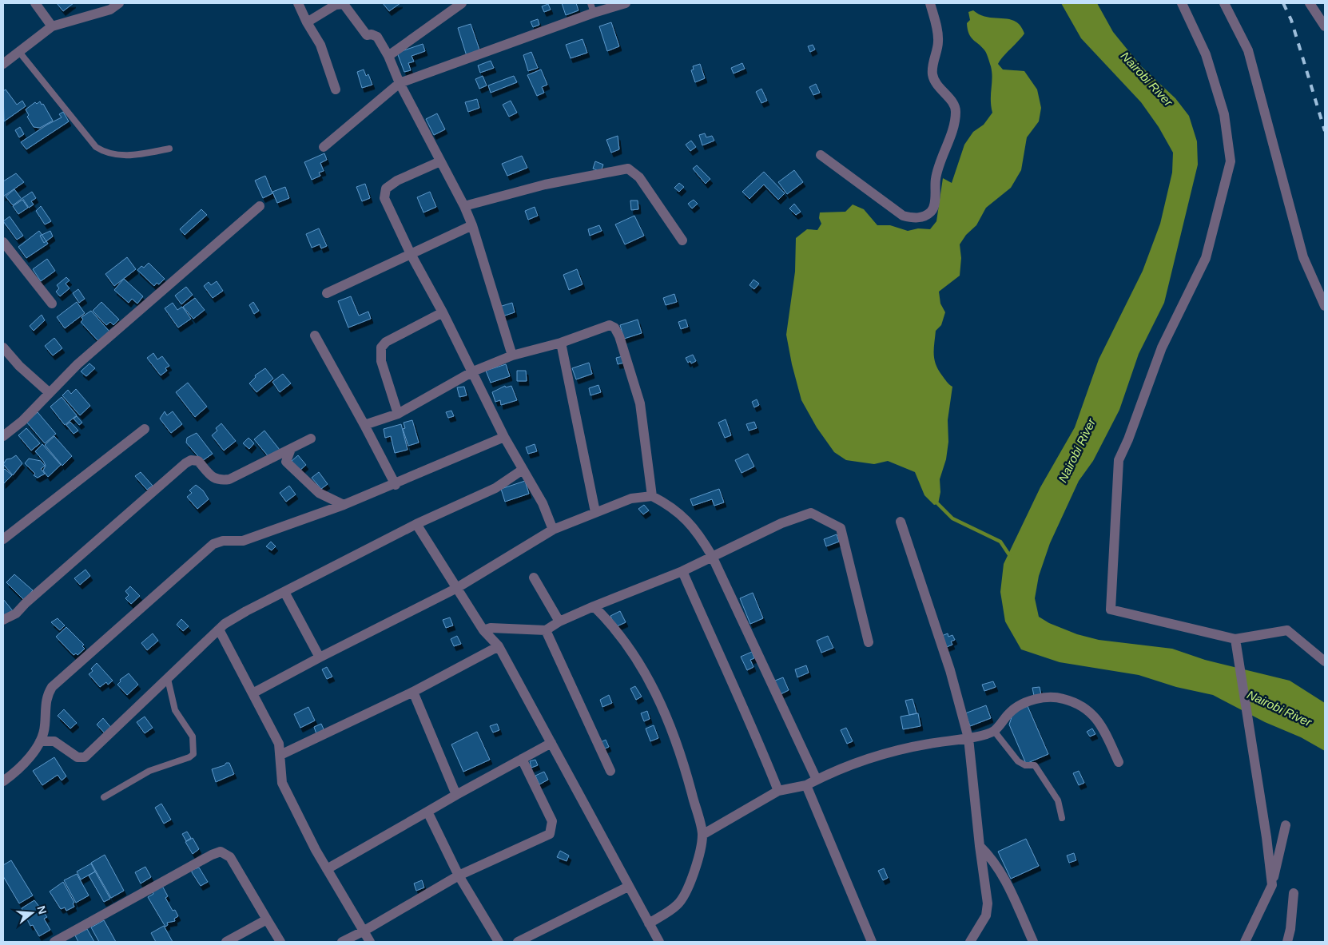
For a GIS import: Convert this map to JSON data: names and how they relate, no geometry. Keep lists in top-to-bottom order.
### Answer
{
  "water": ["Nairobi River"],
  "north": "right"
}
